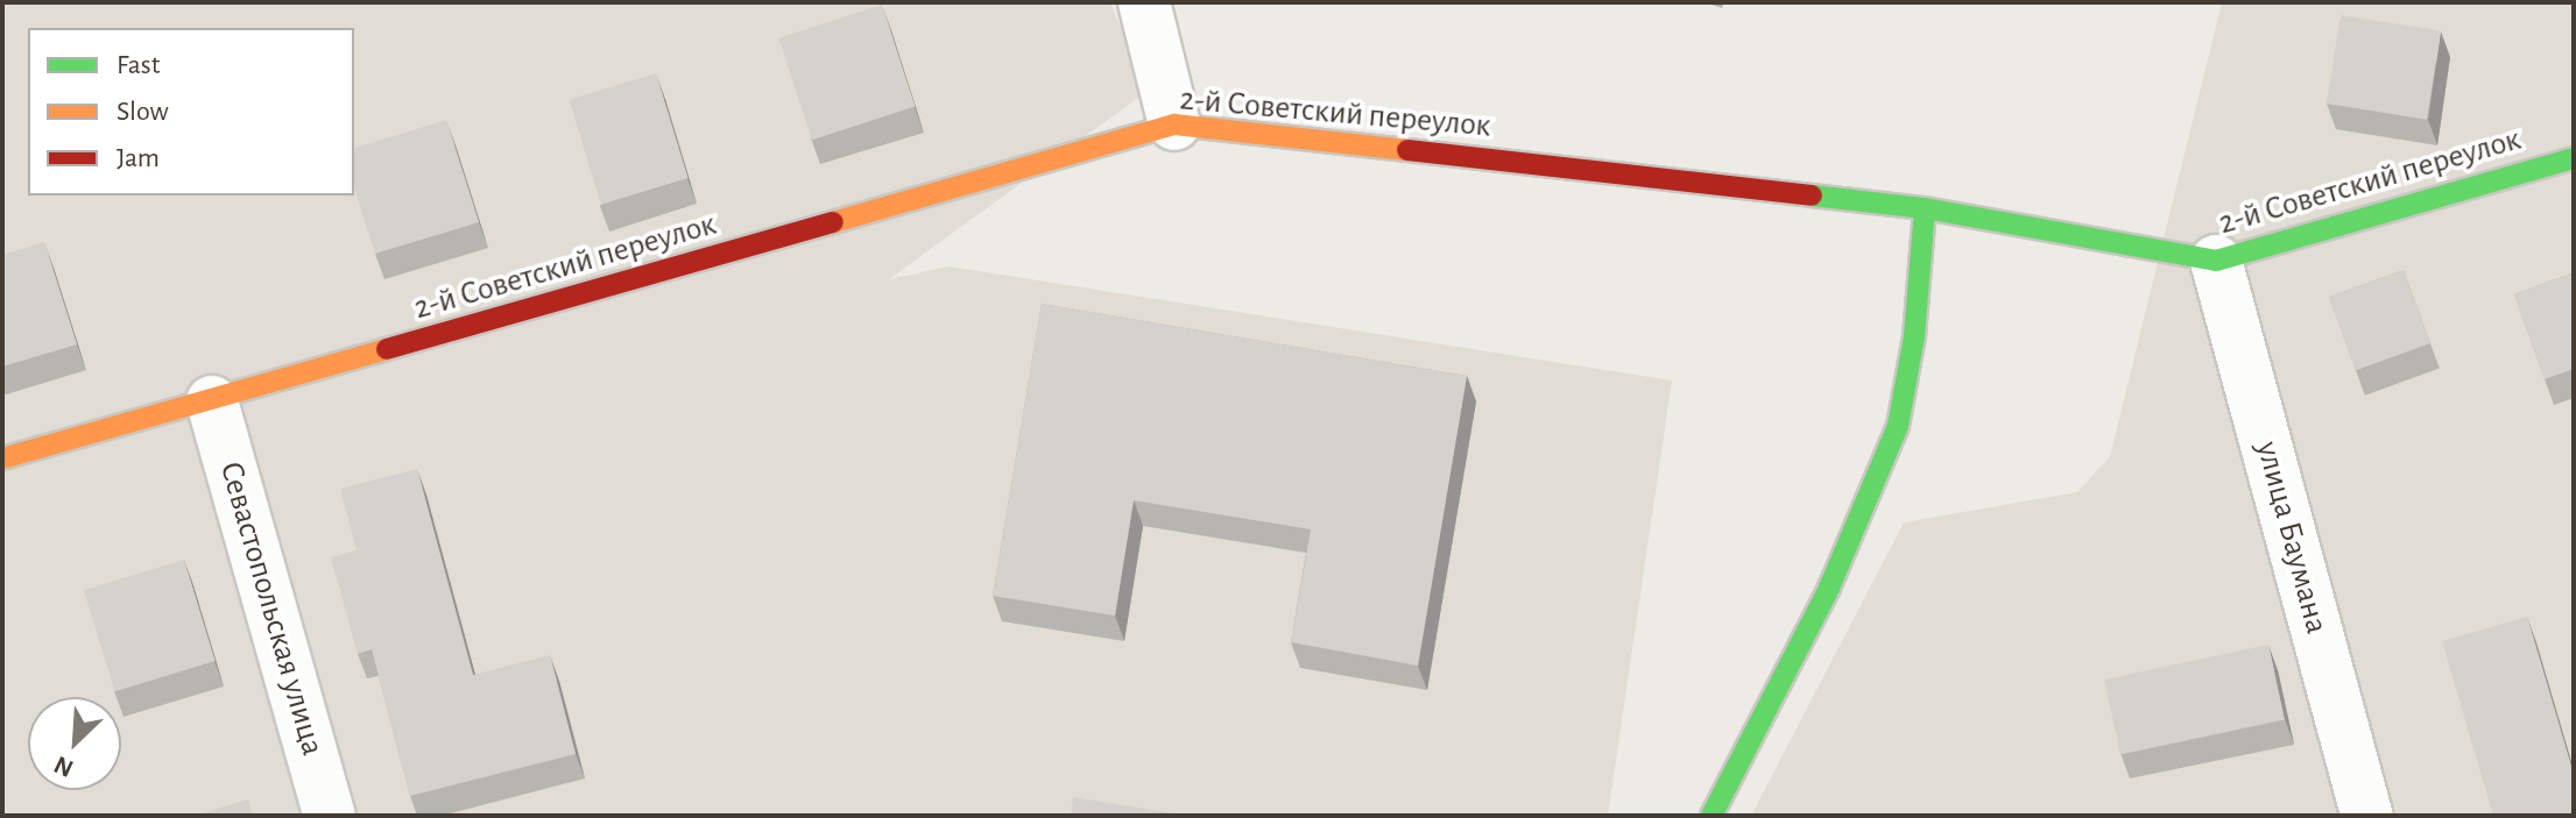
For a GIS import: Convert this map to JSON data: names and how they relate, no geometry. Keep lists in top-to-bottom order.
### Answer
{
  "streets": {
    "street": ["2-й Советский переулок", "улица Баумана", "Севастопольская улица"]
  },
  "crossings": [
    ["2-й Советский переулок", "улица Баумана"],
    ["2-й Советский переулок", "Севастопольская улица"]
  ],
  "legend": ["Fast", "Slow", "Jam"],
  "north": "bottom left"
}
